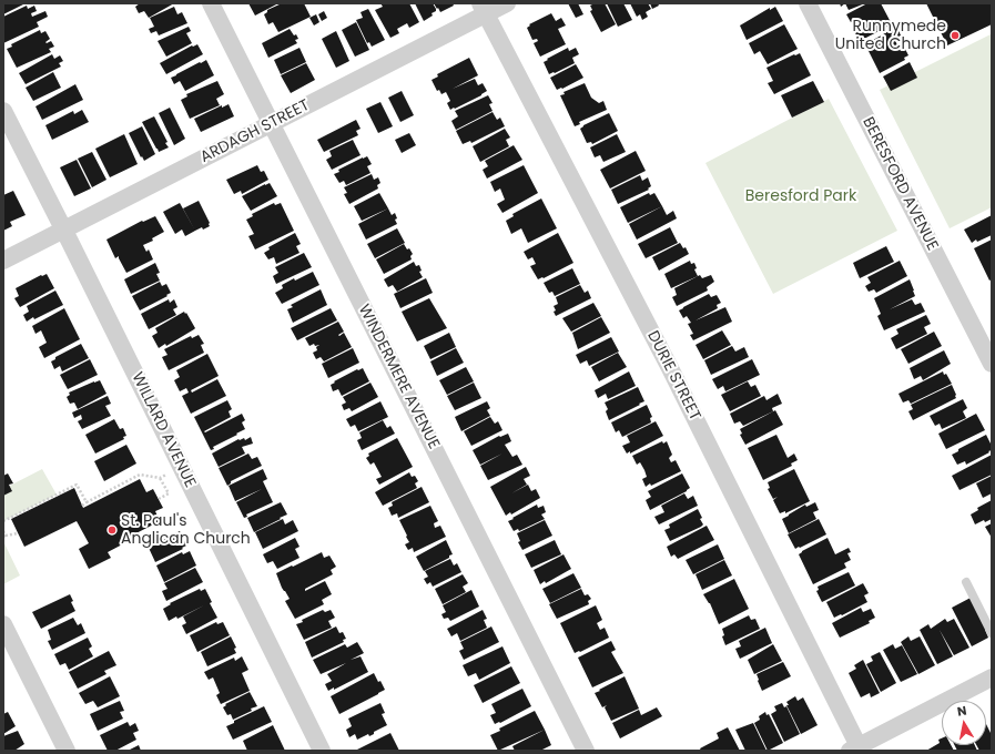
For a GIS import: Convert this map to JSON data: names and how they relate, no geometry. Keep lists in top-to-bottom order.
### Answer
{
  "streets": {
    "street": [
      "ARDAGH STREET",
      "BERESFORD AVENUE",
      "DURIE STREET",
      "WINDERMERE AVENUE",
      "WILLARD AVENUE"
    ]
  },
  "crossings": [
    ["ARDAGH STREET", "DURIE STREET"],
    ["ARDAGH STREET", "WINDERMERE AVENUE"],
    ["ARDAGH STREET", "WILLARD AVENUE"]
  ],
  "parks": ["Beresford Park"],
  "places": ["Runnymede United Church", "St. Paul's Anglican Church"],
  "north": "top"
}
